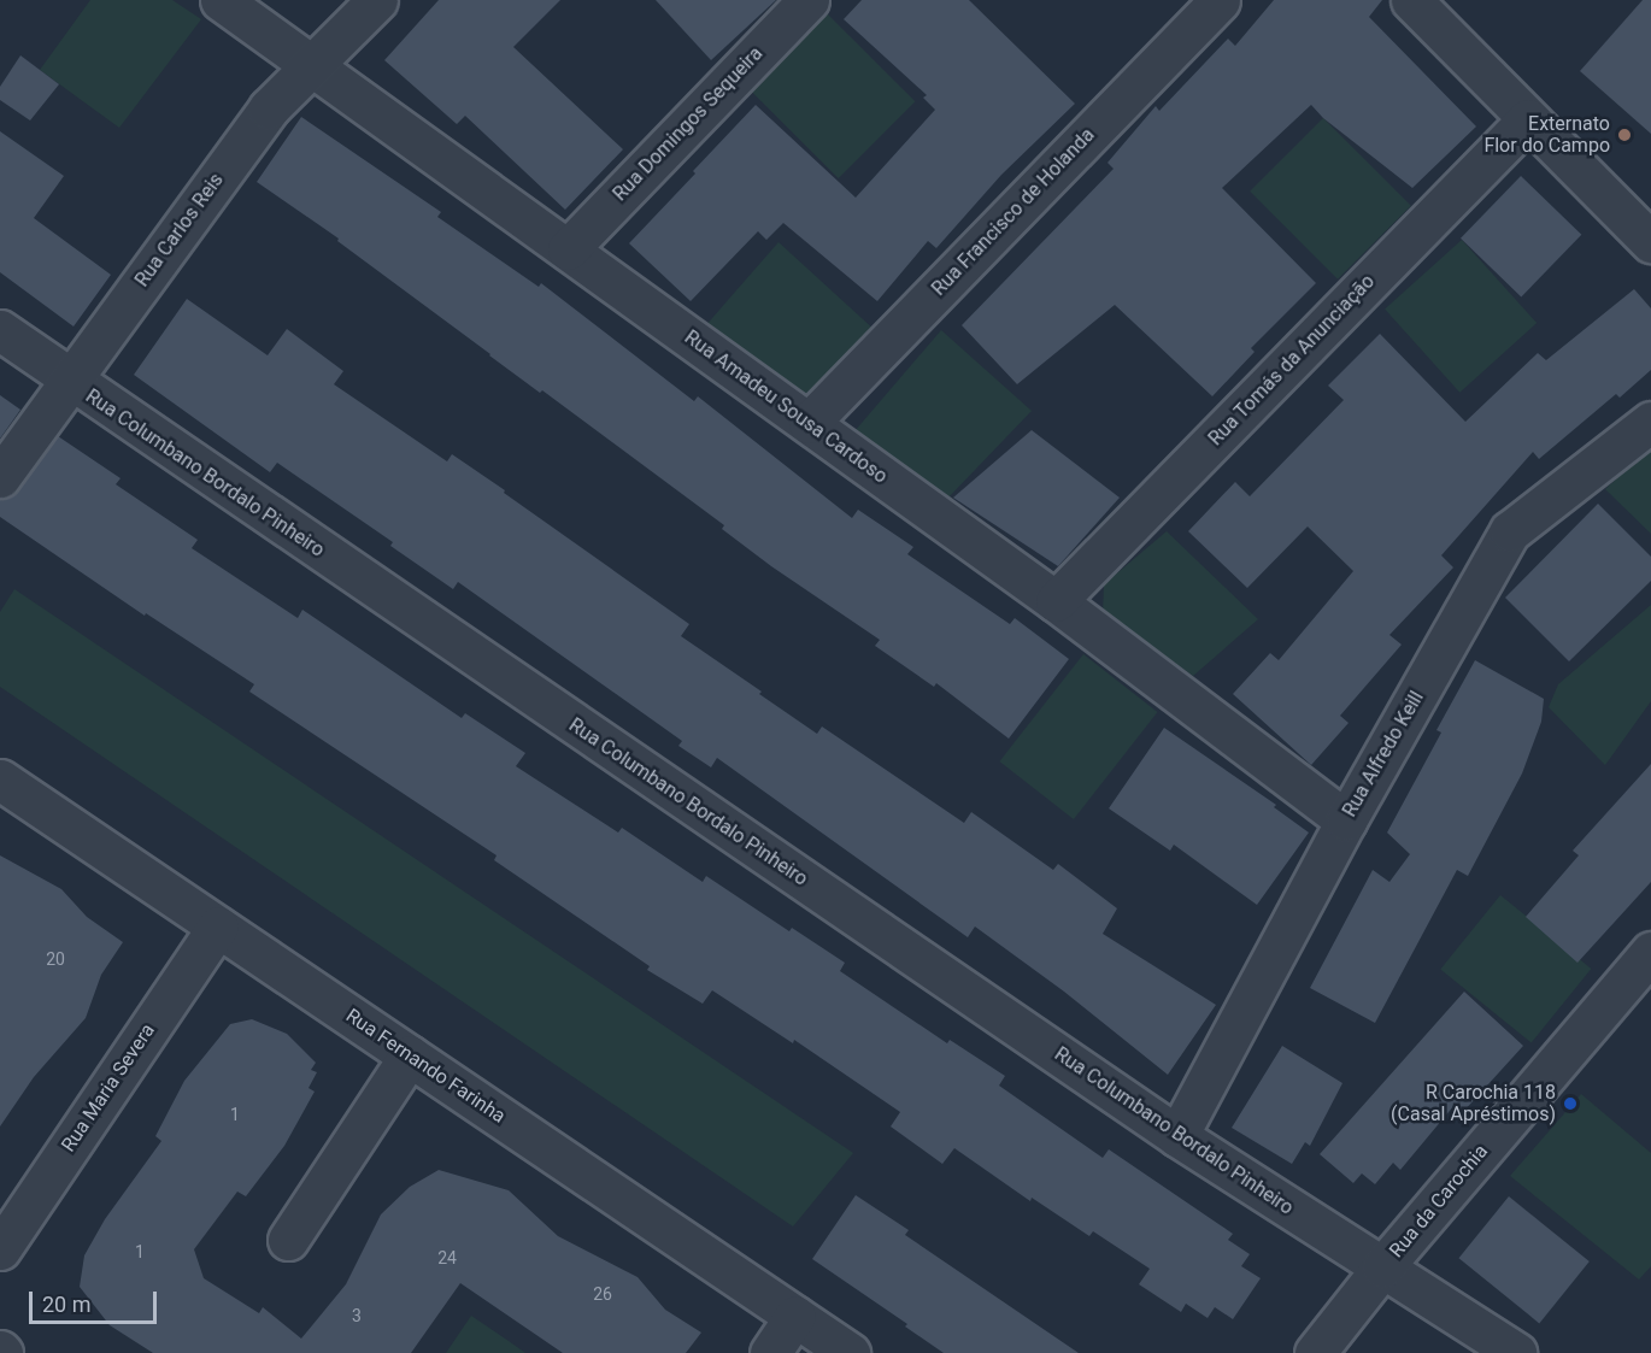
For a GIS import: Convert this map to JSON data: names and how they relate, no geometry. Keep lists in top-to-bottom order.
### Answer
{
  "streets": {
    "street": [
      "Rua Domingos Sequeira",
      "Rua Francisco de Holanda",
      "Rua Carlos Reis",
      "Rua Tomás da Anunciação",
      "Rua Amadeu Sousa Cardoso",
      "Rua Columbano Bordalo Pinheiro",
      "Rua Alfredo Keill",
      "Rua Fernando Farinha",
      "Rua Maria Severa",
      "Rua da Carochia"
    ]
  },
  "crossings": [
    ["Rua Domingos Sequeira", "Rua Amadeu Sousa Cardoso"],
    ["Rua Francisco de Holanda", "Rua Amadeu Sousa Cardoso"],
    ["Rua Carlos Reis", "Rua Amadeu Sousa Cardoso"],
    ["Rua Carlos Reis", "Rua Columbano Bordalo Pinheiro"],
    ["Rua Tomás da Anunciação", "Rua Amadeu Sousa Cardoso"],
    ["Rua Amadeu Sousa Cardoso", "Rua Alfredo Keill"],
    ["Rua Columbano Bordalo Pinheiro", "Rua Alfredo Keill"],
    ["Rua Columbano Bordalo Pinheiro", "Rua da Carochia"],
    ["Rua Fernando Farinha", "Rua Maria Severa"]
  ],
  "places": ["Externato Flor do Campo", "R Carochia 118 (Casal Apréstimos)"],
  "house_numbers": [
    "20",
    "1",
    "1",
    "24",
    "26",
    "3"
  ],
  "scale_bar": "20 m"
}
